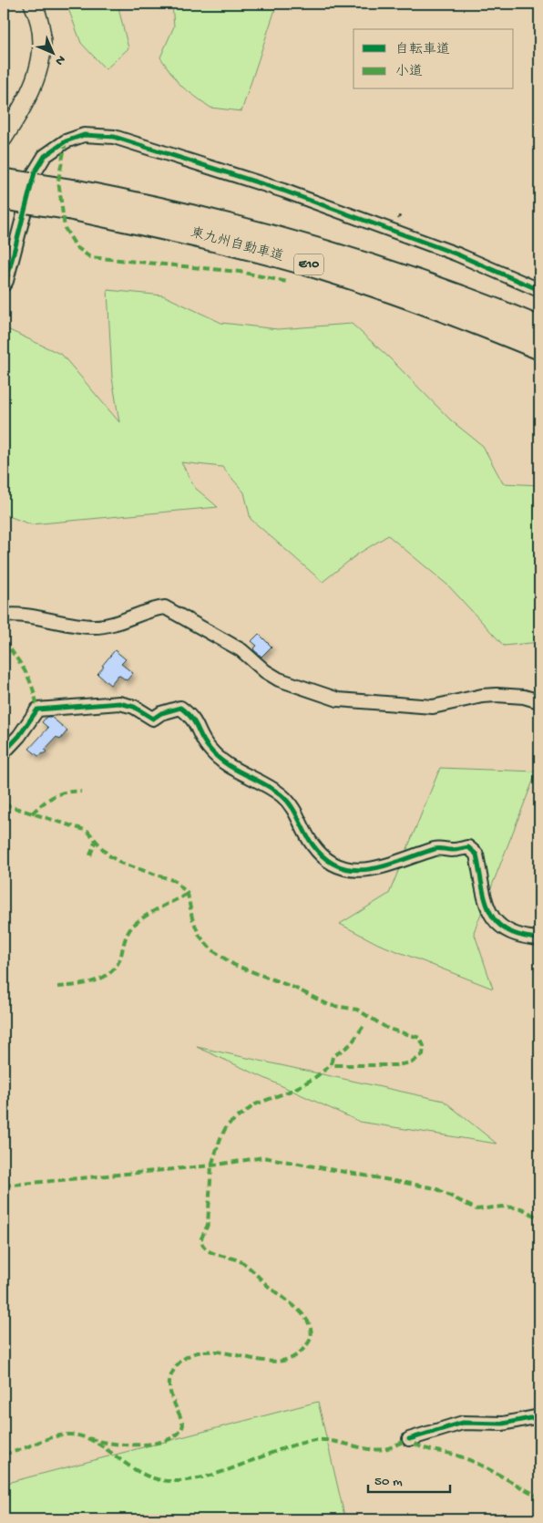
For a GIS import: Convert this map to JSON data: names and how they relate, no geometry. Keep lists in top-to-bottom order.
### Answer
{
  "streets": {
    "highway": ["東九州自動車道", "E10"]
  },
  "legend": ["自転車道", "小道"],
  "scale_bar": "50 m",
  "north": "bottom right"
}
